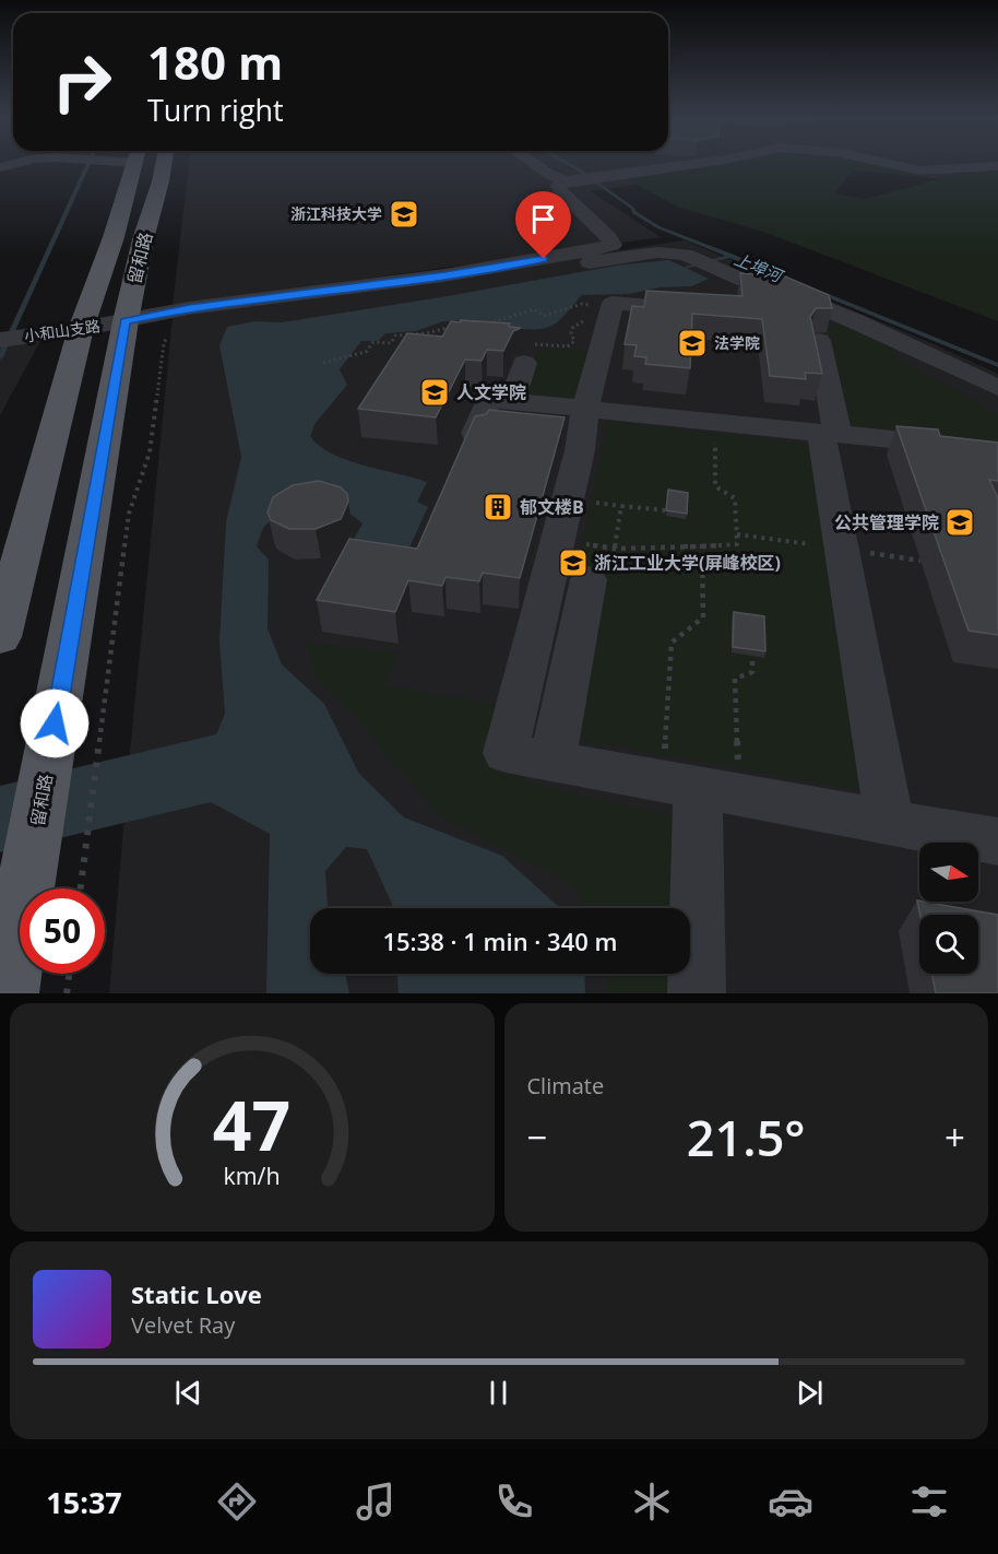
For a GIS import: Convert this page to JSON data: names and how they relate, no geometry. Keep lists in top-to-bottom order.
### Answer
{
  "streets": {
    "main road": ["留和路"],
    "street": ["小和山支路"]
  },
  "crossings": [
    ["留和路", "小和山支路"]
  ],
  "water": ["上埠河"],
  "places": {
    "school or university": [
      "浙江科技大学",
      "法学院",
      "人文学院",
      "公共管理学院",
      "浙江工业大学(屏峰校区)"
    ],
    "building": ["郁文楼B"]
  },
  "north": "right",
  "page": {
    "turn": ["180 m", "Turn right"],
    "limit": "50",
    "trip": "15:38 · 1 min · 340 m",
    "tile": "Climate",
    "heat": ["−", "21.5°", "+"],
    "song": ["Static Love", "Velvet Ray"],
    "tabs": "15:37",
    "gauge": ["47", "km/h"]
  }
}
